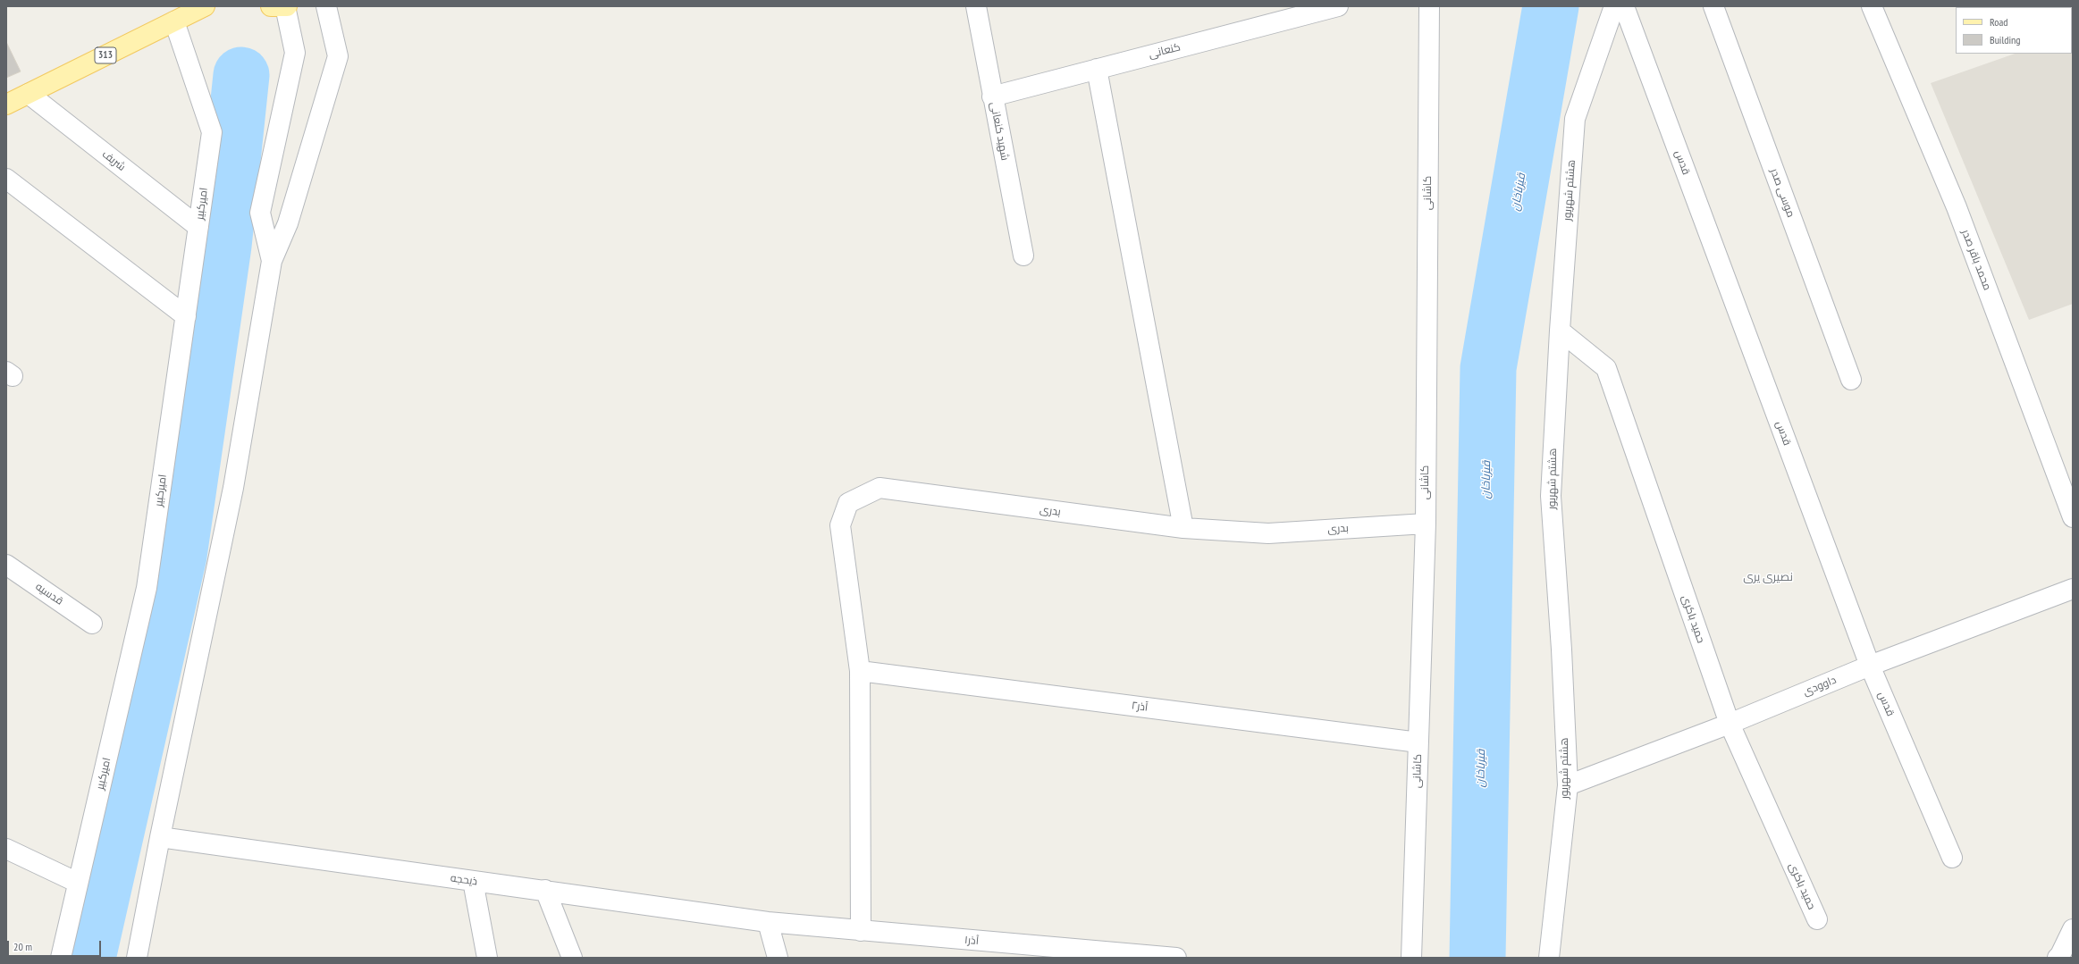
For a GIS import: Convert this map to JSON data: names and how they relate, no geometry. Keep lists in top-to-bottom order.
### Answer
{
  "streets": {
    "main road": ["313"],
    "street": [
      "کنعانی",
      "شهید کنعانی",
      "شریف",
      "قدس",
      "هشتم شهریور",
      "کاشانی",
      "موسی صدر",
      "امیرکبیر",
      "محمد باقر صدر",
      "بدری",
      "قدسیه",
      "حمید باکری",
      "داوودی",
      "آذر۲",
      "ذیحجه",
      "آذر۱"
    ]
  },
  "crossings": [
    ["کنعانی", "شهید کنعانی"],
    ["313", "شریف"],
    ["313", "امیرکبیر"],
    ["شریف", "امیرکبیر"],
    ["قدس", "داوودی"],
    ["هشتم شهریور", "حمید باکری"],
    ["هشتم شهریور", "داوودی"],
    ["کاشانی", "بدری"],
    ["کاشانی", "آذر۲"],
    ["بدری", "آذر۲"],
    ["بدری", "آذر۱"],
    ["حمید باکری", "داوودی"],
    ["ذیحجه", "آذر۱"]
  ],
  "districts": ["نصیری یری"],
  "water": ["قیزباخان"],
  "legend": ["Road", "Building"],
  "scale_bar": "20 m"
}
